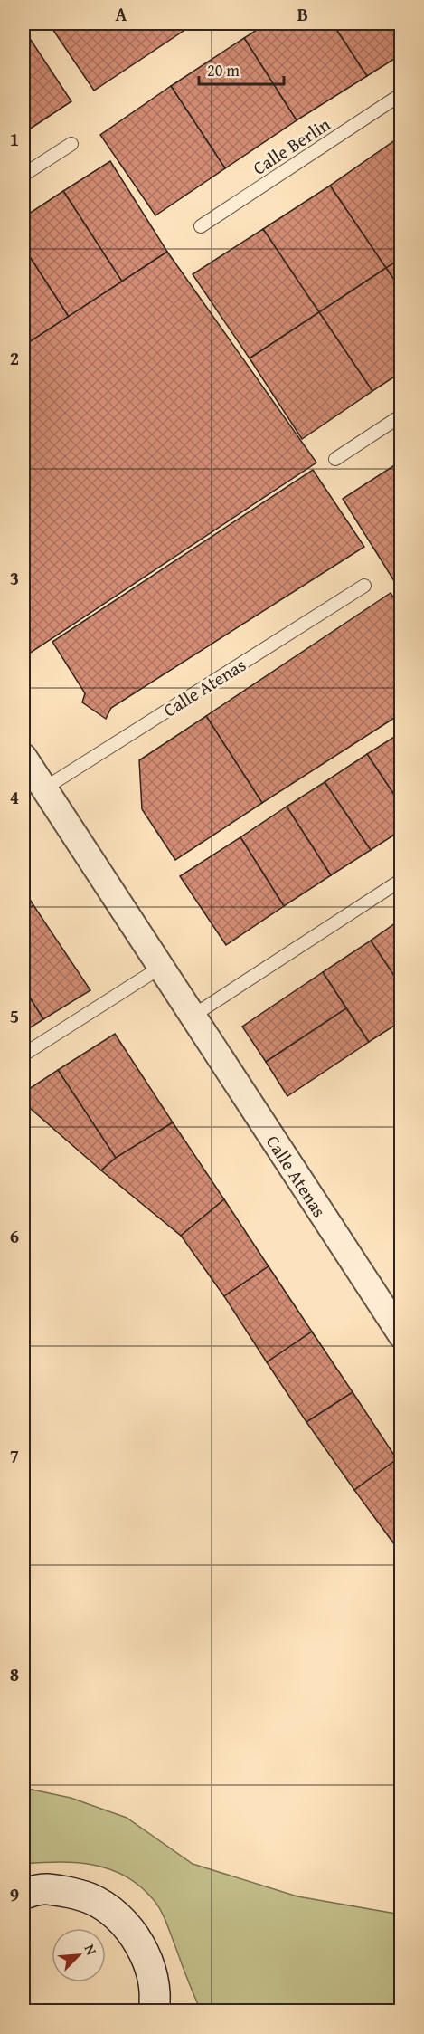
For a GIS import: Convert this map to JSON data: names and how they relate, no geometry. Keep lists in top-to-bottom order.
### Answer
{
  "streets": {
    "street": ["Calle Atenas"],
    "lane": ["Calle Berlin"]
  },
  "scale_bar": "20 m",
  "north": "top right",
  "grid": {
    "columns": ["A", "B"],
    "rows": [
      "1",
      "2",
      "3",
      "4",
      "5",
      "6",
      "7",
      "8",
      "9"
    ]
  }
}
